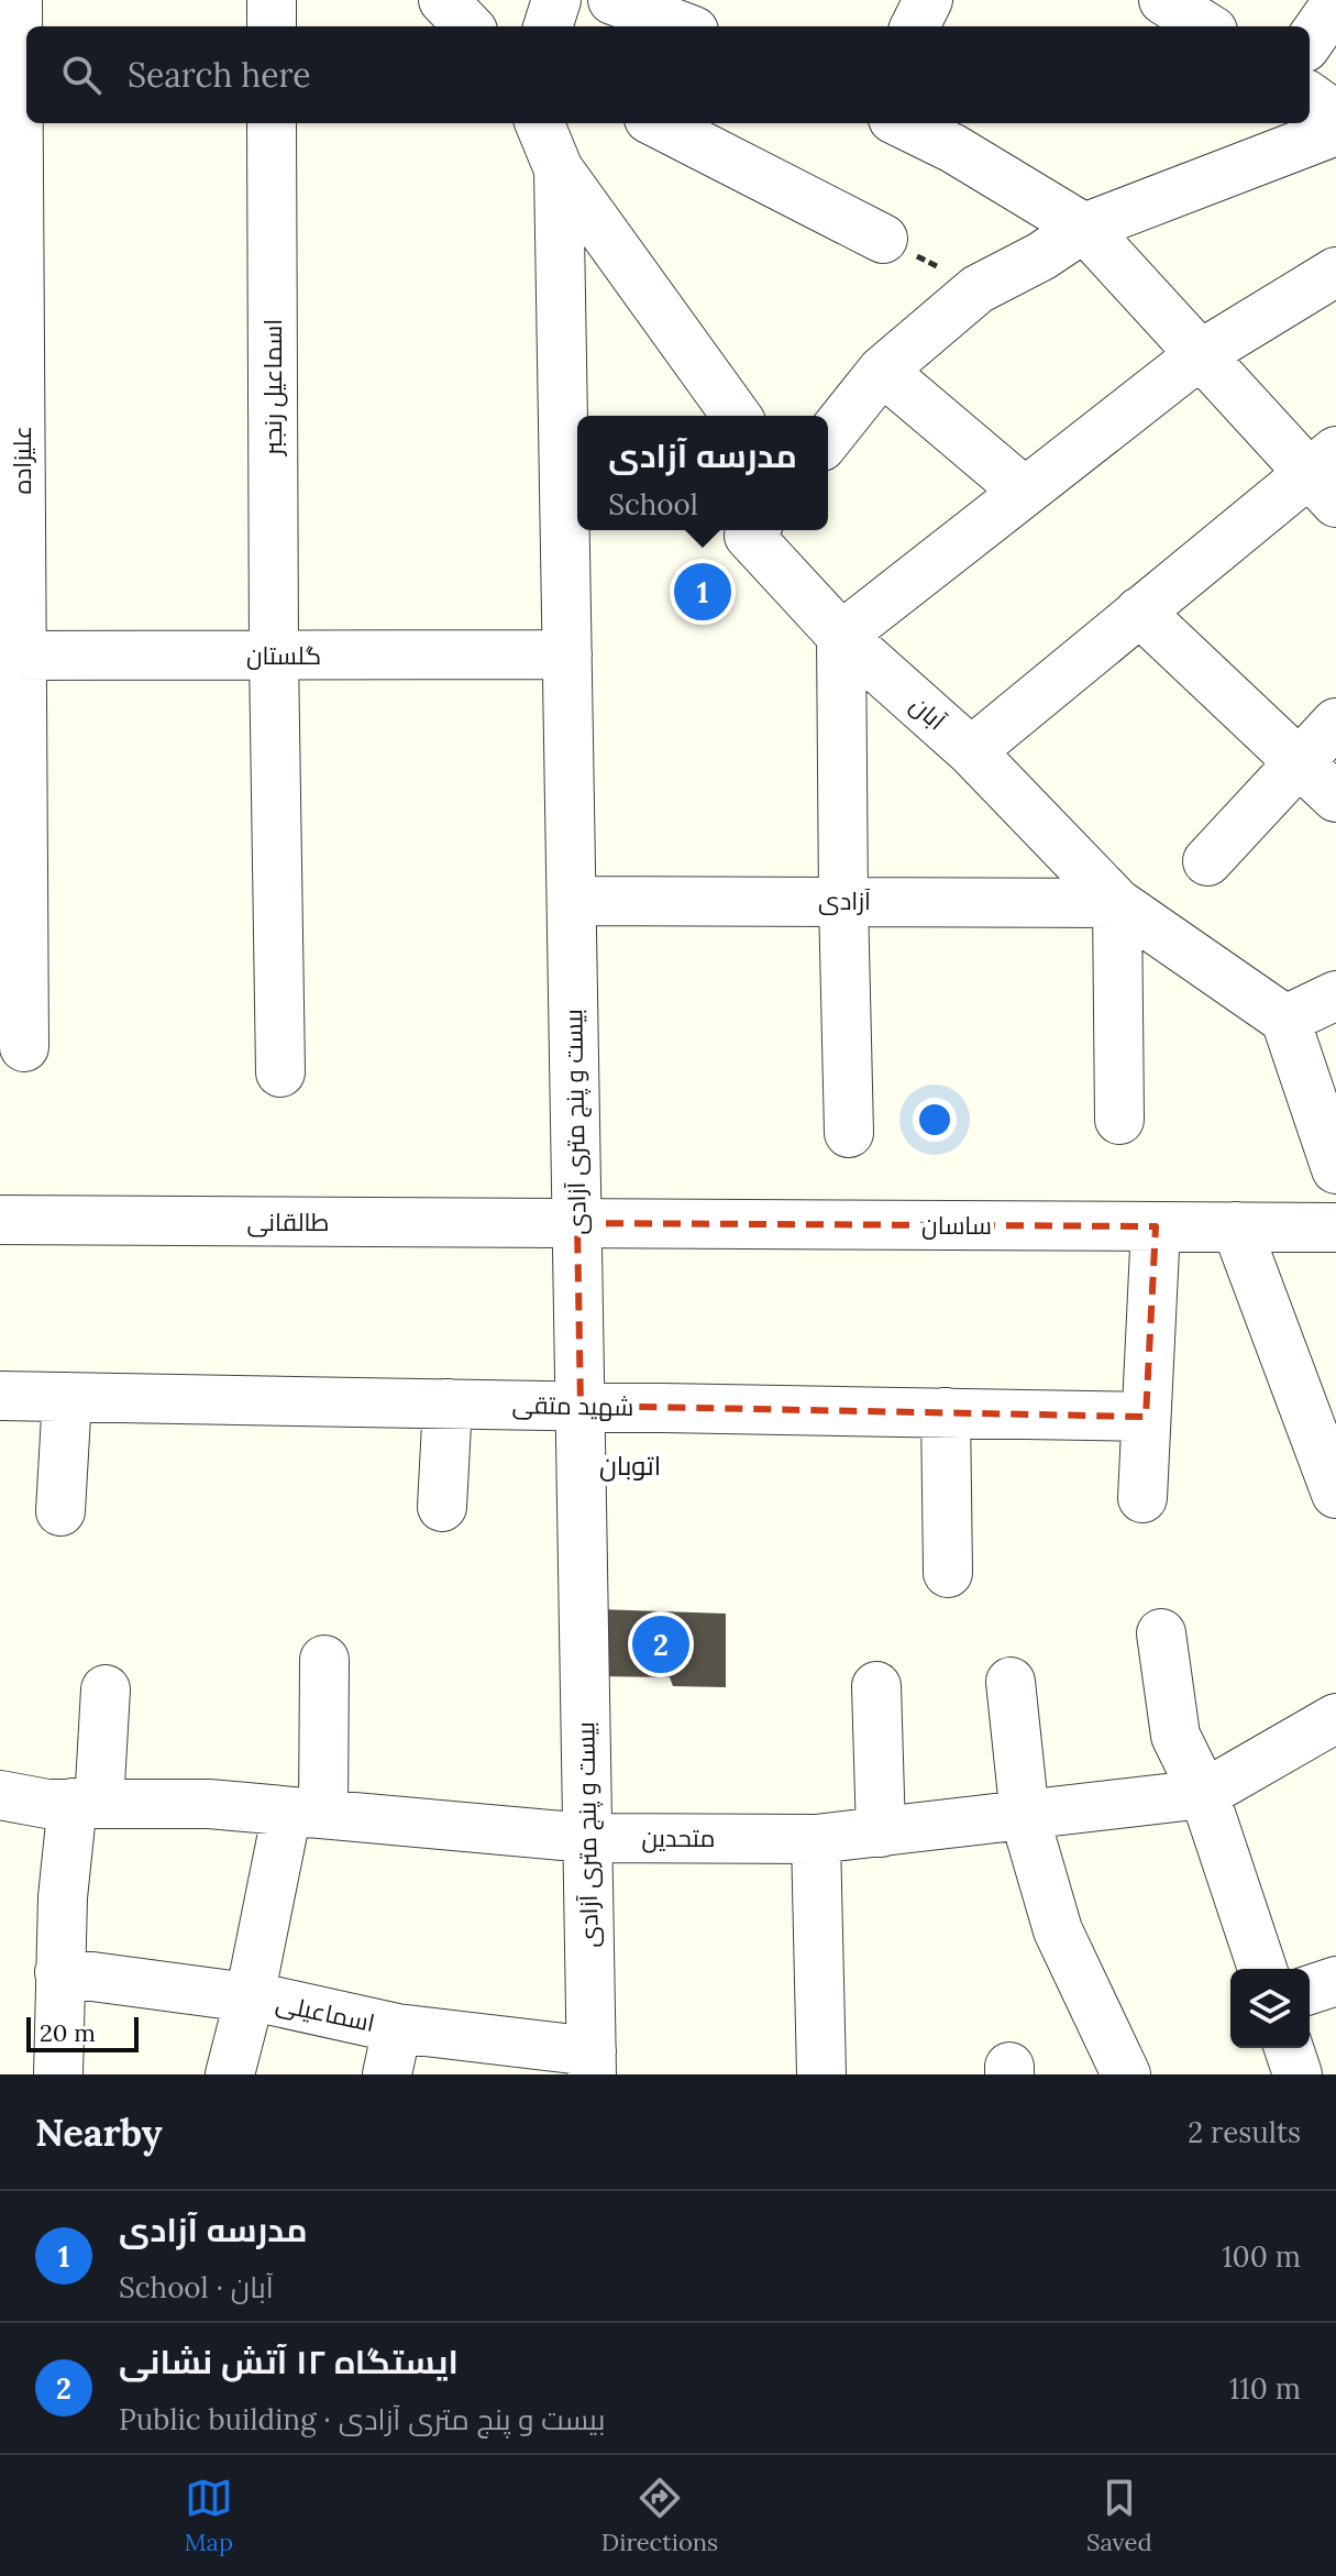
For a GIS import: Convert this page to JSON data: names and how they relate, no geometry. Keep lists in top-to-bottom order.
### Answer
{
  "streets": {
    "street": [
      "اسماعیل رنجبر",
      "علیزاده",
      "گلستان",
      "آبان",
      "آزادی",
      "بیست و پنج متری آزادی",
      "طالقانی",
      "ساسان",
      "شهید متقی",
      "متحدین",
      "اسماعیلی"
    ]
  },
  "crossings": [
    ["اسماعیل رنجبر", "گلستان"],
    ["علیزاده", "گلستان"],
    ["گلستان", "بیست و پنج متری آزادی"],
    ["آبان", "آزادی"],
    ["آزادی", "بیست و پنج متری آزادی"],
    ["بیست و پنج متری آزادی", "طالقانی"],
    ["بیست و پنج متری آزادی", "ساسان"],
    ["بیست و پنج متری آزادی", "شهید متقی"],
    ["بیست و پنج متری آزادی", "متحدین"],
    ["بیست و پنج متری آزادی", "اسماعیلی"],
    ["طالقانی", "ساسان"]
  ],
  "districts": ["اتوبان"],
  "scale_bar": "20 m",
  "page": {
    "search": "Search here",
    "popup": ["مدرسه آزادی", "School"],
    "pins": ["1", "2"],
    "scale": "20 m",
    "heading": ["Nearby", "2 results"],
    "list": [
      {
        "mark": "1",
        "name": "مدرسه آزادی",
        "note": "School · آبان",
        "value": "100 m"
      },
      {
        "mark": "2",
        "name": "ایستگاه ۱۲ آتش نشانی",
        "note": "Public building · بیست و پنج متری آزادی",
        "value": "110 m"
      }
    ],
    "nav": ["Map", "Directions", "Saved"]
  }
}
